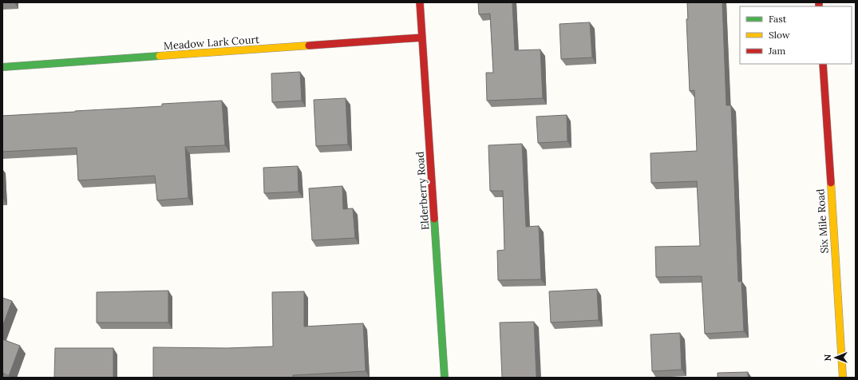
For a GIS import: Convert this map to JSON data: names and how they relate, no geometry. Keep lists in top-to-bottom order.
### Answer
{
  "streets": {
    "street": ["Meadow Lark Court", "Elderberry Road", "Six Mile Road"]
  },
  "crossings": [
    ["Meadow Lark Court", "Elderberry Road"]
  ],
  "legend": ["Fast", "Slow", "Jam"],
  "north": "left"
}
